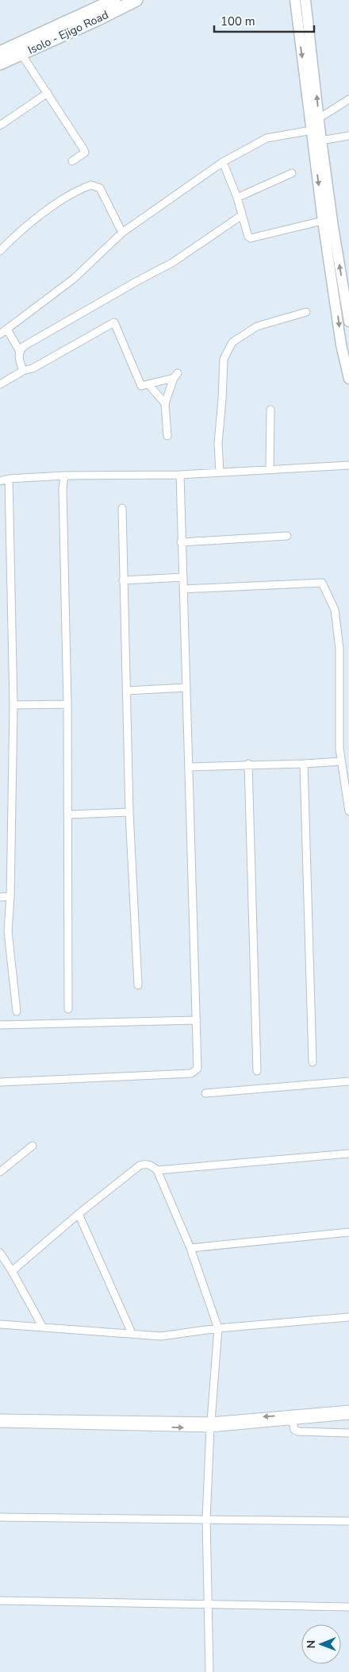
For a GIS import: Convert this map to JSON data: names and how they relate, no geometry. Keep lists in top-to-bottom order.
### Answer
{
  "streets": {
    "main road": ["Isolo - Ejigo Road"]
  },
  "scale_bar": "100 m",
  "north": "left"
}
